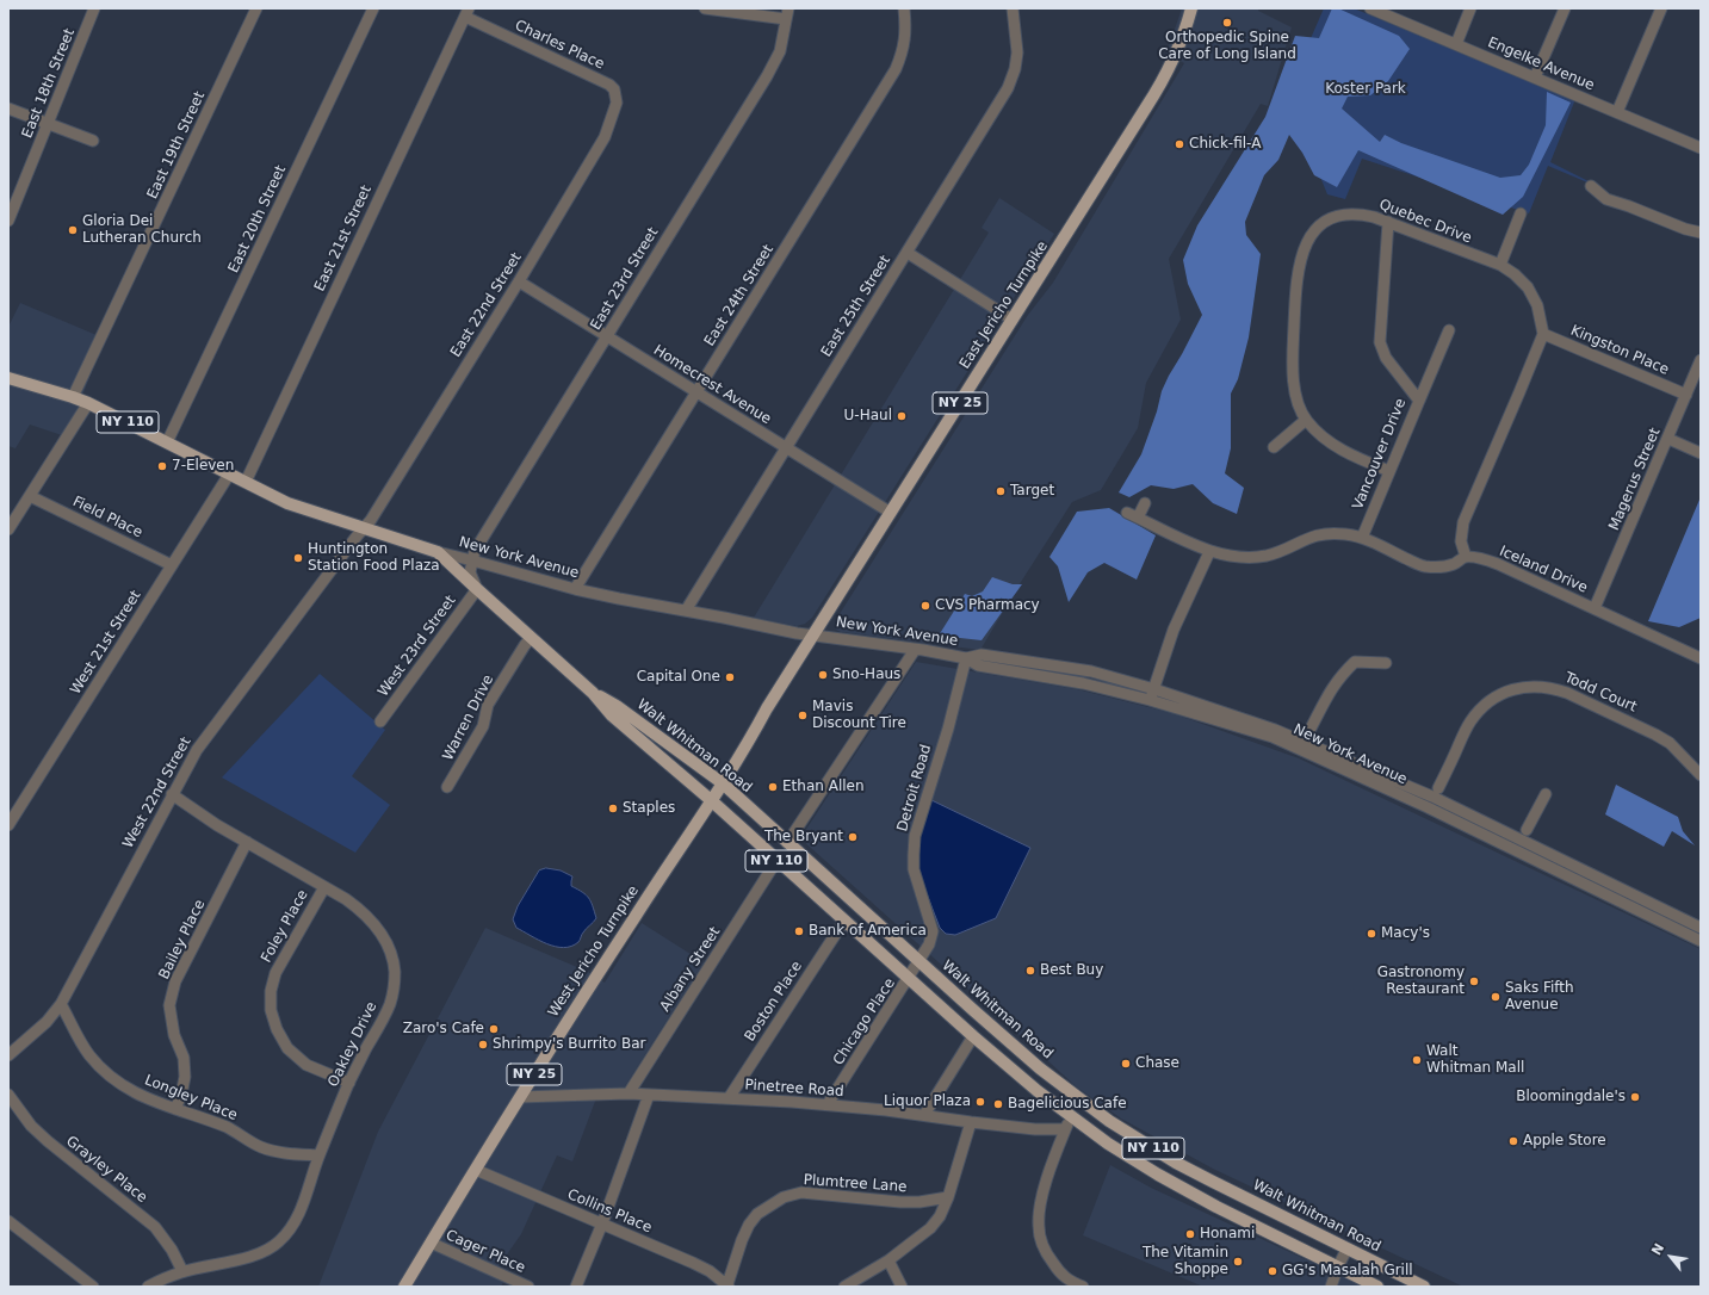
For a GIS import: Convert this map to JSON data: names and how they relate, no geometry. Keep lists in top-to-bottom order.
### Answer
{
  "streets": {
    "main road": [
      "East Jericho Turnpike",
      "NY 25",
      "NY 110",
      "New York Avenue",
      "Walt Whitman Road",
      "West Jericho Turnpike"
    ],
    "street": [
      "Charles Place",
      "Engelke Avenue",
      "East 18th Street",
      "East 19th Street",
      "East 20th Street",
      "Quebec Drive",
      "East 21st Street",
      "East 23rd Street",
      "East 24th Street",
      "East 22nd Street",
      "East 25th Street",
      "Kingston Place",
      "Homecrest Avenue",
      "Vancouver Drive",
      "Magerus Street",
      "Field Place",
      "Iceland Drive",
      "West 21st Street",
      "West 23rd Street",
      "Todd Court",
      "Warren Drive",
      "Detroit Road",
      "West 22nd Street",
      "Foley Place",
      "Bailey Place",
      "Albany Street",
      "Boston Place",
      "Chicago Place",
      "Oakley Drive",
      "Pinetree Road",
      "Longley Place",
      "Grayley Place",
      "Plumtree Lane",
      "Collins Place",
      "Cager Place"
    ]
  },
  "crossings": [
    ["Charles Place", "East 21st Street"],
    ["Charles Place", "East 22nd Street"],
    ["East 19th Street", "New York Avenue"],
    ["East 20th Street", "New York Avenue"],
    ["Quebec Drive", "Kingston Place"],
    ["Quebec Drive", "Vancouver Drive"],
    ["East 21st Street", "New York Avenue"],
    ["East 23rd Street", "Homecrest Avenue"],
    ["East 23rd Street", "New York Avenue"],
    ["East 24th Street", "Homecrest Avenue"],
    ["East 24th Street", "New York Avenue"],
    ["East 22nd Street", "Homecrest Avenue"],
    ["East 22nd Street", "New York Avenue"],
    ["East 22nd Street", "West 22nd Street"],
    ["East Jericho Turnpike", "Homecrest Avenue"],
    ["East Jericho Turnpike", "New York Avenue"],
    ["East Jericho Turnpike", "West Jericho Turnpike"],
    ["East 25th Street", "Homecrest Avenue"],
    ["East 25th Street", "New York Avenue"],
    ["Kingston Place", "Magerus Street"],
    ["Magerus Street", "Iceland Drive"],
    ["Field Place", "West 21st Street"],
    ["New York Avenue", "West 21st Street"],
    ["New York Avenue", "Walt Whitman Road"],
    ["New York Avenue", "Detroit Road"],
    ["New York Avenue", "West 22nd Street"],
    ["New York Avenue", "West Jericho Turnpike"],
    ["West 23rd Street", "Walt Whitman Road"],
    ["Warren Drive", "Walt Whitman Road"],
    ["Walt Whitman Road", "Detroit Road"],
    ["Walt Whitman Road", "West Jericho Turnpike"],
    ["Walt Whitman Road", "Albany Street"],
    ["Walt Whitman Road", "Boston Place"],
    ["Walt Whitman Road", "Chicago Place"],
    ["Detroit Road", "Chicago Place"],
    ["West 22nd Street", "Oakley Drive"],
    ["West 22nd Street", "Longley Place"],
    ["Foley Place", "Oakley Drive"],
    ["Bailey Place", "Oakley Drive"],
    ["Bailey Place", "Longley Place"],
    ["West Jericho Turnpike", "Pinetree Road"],
    ["West Jericho Turnpike", "Collins Place"],
    ["West Jericho Turnpike", "Cager Place"],
    ["Albany Street", "Pinetree Road"],
    ["Boston Place", "Pinetree Road"],
    ["Chicago Place", "Pinetree Road"],
    ["Oakley Drive", "Longley Place"],
    ["Oakley Drive", "Grayley Place"],
    ["Plumtree Lane", "Collins Place"]
  ],
  "parks": ["Koster Park"],
  "places": [
    "Orthopedic Spine Care of Long Island",
    "Chick-fil-A",
    "Gloria Dei Lutheran Church",
    "U-Haul",
    "7-Eleven",
    "Target",
    "Huntington Station Food Plaza",
    "CVS Pharmacy",
    "Sno-Haus",
    "Capital One",
    "Mavis Discount Tire",
    "Ethan Allen",
    "Staples",
    "The Bryant",
    "Bank of America",
    "Macy's",
    "Best Buy",
    "Gastronomy Restaurant",
    "Saks Fifth Avenue",
    "Zaro's Cafe",
    "Shrimpy's Burrito Bar",
    "Walt Whitman Mall",
    "Chase",
    "Bloomingdale's",
    "Liquor Plaza",
    "Bagelicious Cafe",
    "Apple Store",
    "Honami",
    "The Vitamin Shoppe",
    "GG's Masalah Grill"
  ],
  "north": "top left"
}
